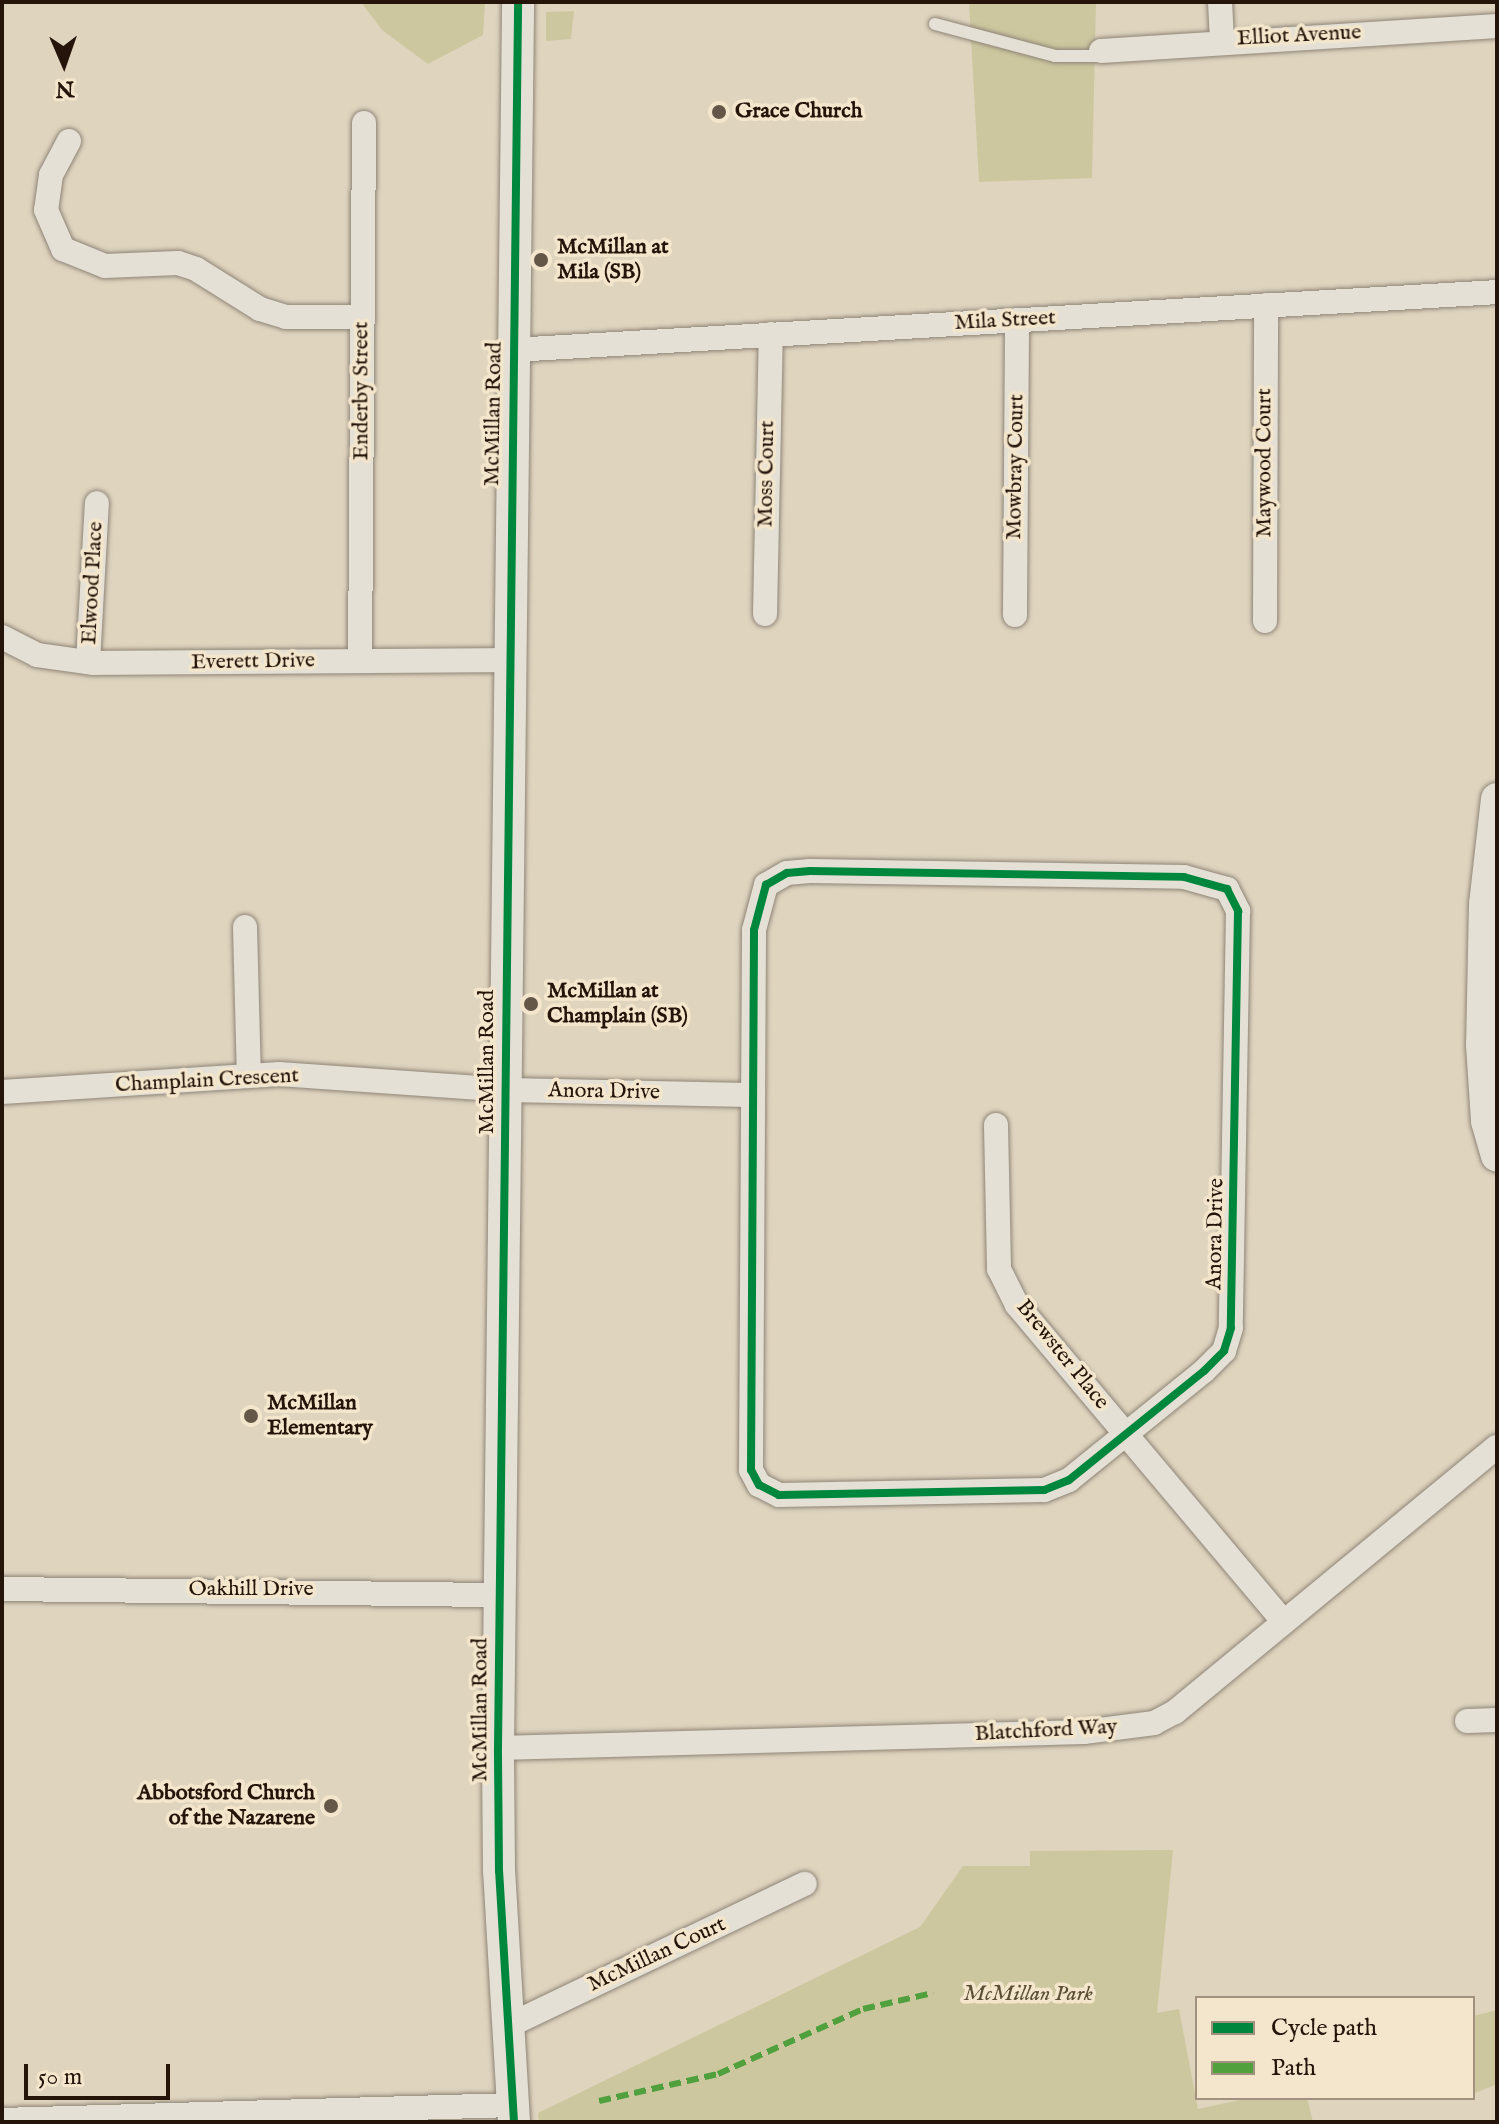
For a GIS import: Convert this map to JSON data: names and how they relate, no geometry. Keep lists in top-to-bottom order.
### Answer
{
  "streets": {
    "street": [
      "Elliot Avenue",
      "Mila Street",
      "Enderby Street",
      "McMillan Road",
      "Maywood Court",
      "Mowbray Court",
      "Moss Court",
      "Elwood Place",
      "Everett Drive",
      "Champlain Crescent",
      "Anora Drive",
      "Brewster Place",
      "Oakhill Drive",
      "Blatchford Way",
      "McMillan Court"
    ]
  },
  "crossings": [
    ["Mila Street", "McMillan Road"],
    ["Mila Street", "Maywood Court"],
    ["Mila Street", "Mowbray Court"],
    ["Mila Street", "Moss Court"],
    ["Enderby Street", "Everett Drive"],
    ["McMillan Road", "Everett Drive"],
    ["McMillan Road", "Champlain Crescent"],
    ["McMillan Road", "Anora Drive"],
    ["McMillan Road", "Oakhill Drive"],
    ["McMillan Road", "Blatchford Way"],
    ["McMillan Road", "McMillan Court"],
    ["Elwood Place", "Everett Drive"],
    ["Champlain Crescent", "Anora Drive"],
    ["Anora Drive", "Brewster Place"],
    ["Brewster Place", "Blatchford Way"]
  ],
  "parks": ["McMillan Park"],
  "places": [
    "Grace Church",
    "McMillan at Mila (SB)",
    "McMillan at Champlain (SB)",
    "McMillan Elementary",
    "Abbotsford Church of the Nazarene"
  ],
  "legend": ["Cycle path", "Path"],
  "scale_bar": "50 m",
  "north": "bottom"
}
